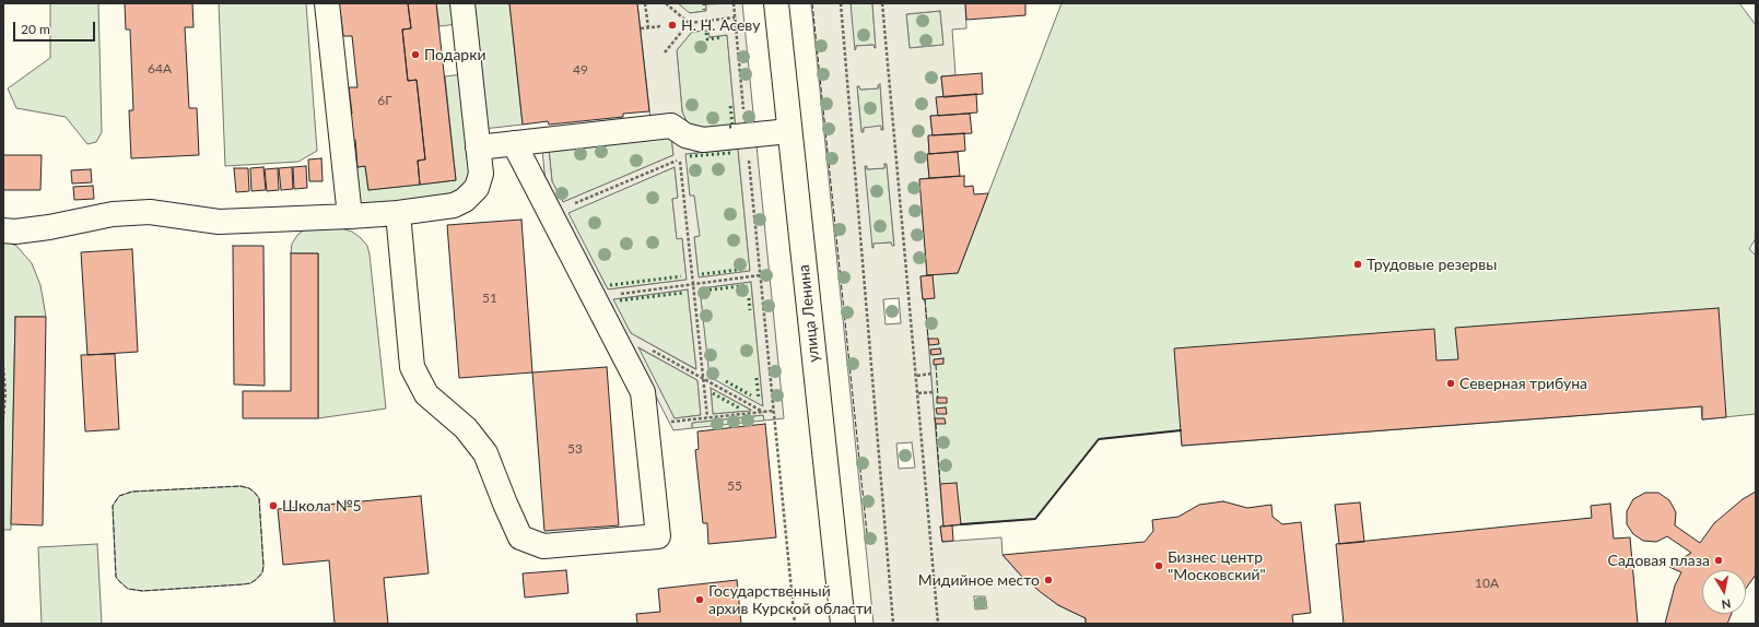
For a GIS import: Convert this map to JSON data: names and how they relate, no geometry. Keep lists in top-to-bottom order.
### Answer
{
  "streets": {
    "main road": ["улица Ленина"]
  },
  "places": [
    "Н. Н. Асеву",
    "Подарки",
    "Трудовые резервы",
    "Северная трибуна",
    "Школа №5",
    "Садовая плаза",
    "Бизнес центр \"Московский\"",
    "Мидийное место",
    "Государственный архив Курской области"
  ],
  "house_numbers": [
    "64А",
    "49",
    "6Г",
    "51",
    "53",
    "55",
    "10А"
  ],
  "scale_bar": "20 m",
  "north": "bottom"
}
